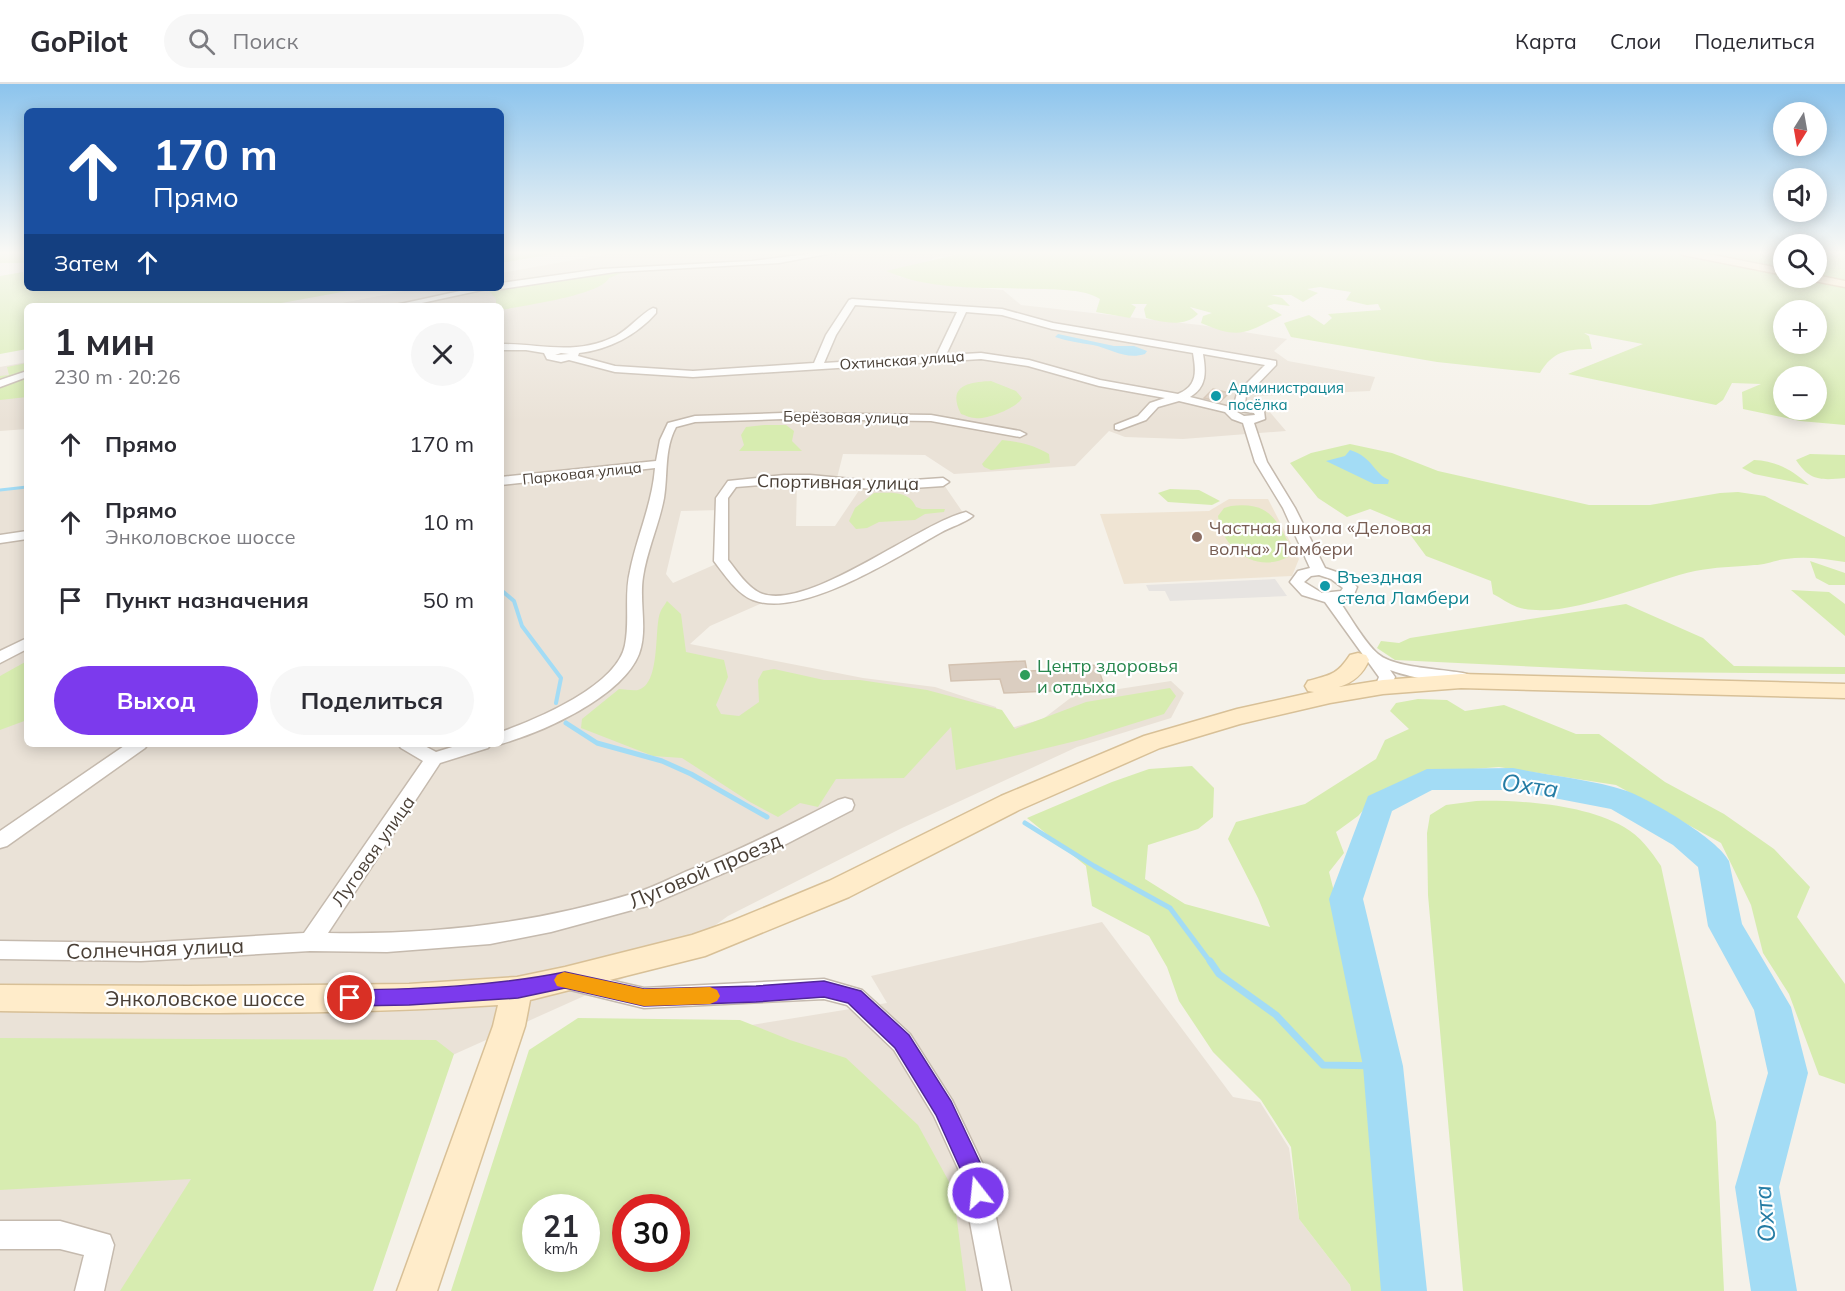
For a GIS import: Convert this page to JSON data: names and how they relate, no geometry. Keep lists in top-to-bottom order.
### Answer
{
  "streets": {
    "main road": ["Энколовское шоссе"],
    "street": [
      "Охтинская улица",
      "Берёзовая улица",
      "Парковая улица",
      "Спортивная улица",
      "Луговая улица",
      "Луговой проезд",
      "Солнечная улица"
    ]
  },
  "crossings": [
    ["Берёзовая улица", "Парковая улица"],
    ["Луговая улица", "Луговой проезд"],
    ["Луговая улица", "Солнечная улица"],
    ["Луговой проезд", "Солнечная улица"]
  ],
  "water": ["Охта"],
  "places": [
    "Администрация посёлка",
    "Частная школа «Деловая волна» Ламбери",
    "Въездная стела Ламбери",
    "Центр здоровья и отдыха"
  ],
  "north": "bottom",
  "page": {
    "header": "GoPilot",
    "search": "Поиск",
    "nav": ["Карта", "Слои", "Поделиться"],
    "map_buttons": ["+", "−"],
    "turn": ["170 m", "Прямо"],
    "then": "Затем",
    "heading": ["1 мин", "230 m · 20:26"],
    "list": [
      {
        "name": "Прямо",
        "value": "170 m"
      },
      {
        "name": "Прямо",
        "note": "Энколовское шоссе",
        "value": "10 m"
      },
      {
        "name": "Пункт назначения",
        "value": "50 m"
      }
    ],
    "buttons": ["Выход", "Поделиться"],
    "speed": "21 km/h",
    "limit": "30"
  }
}
